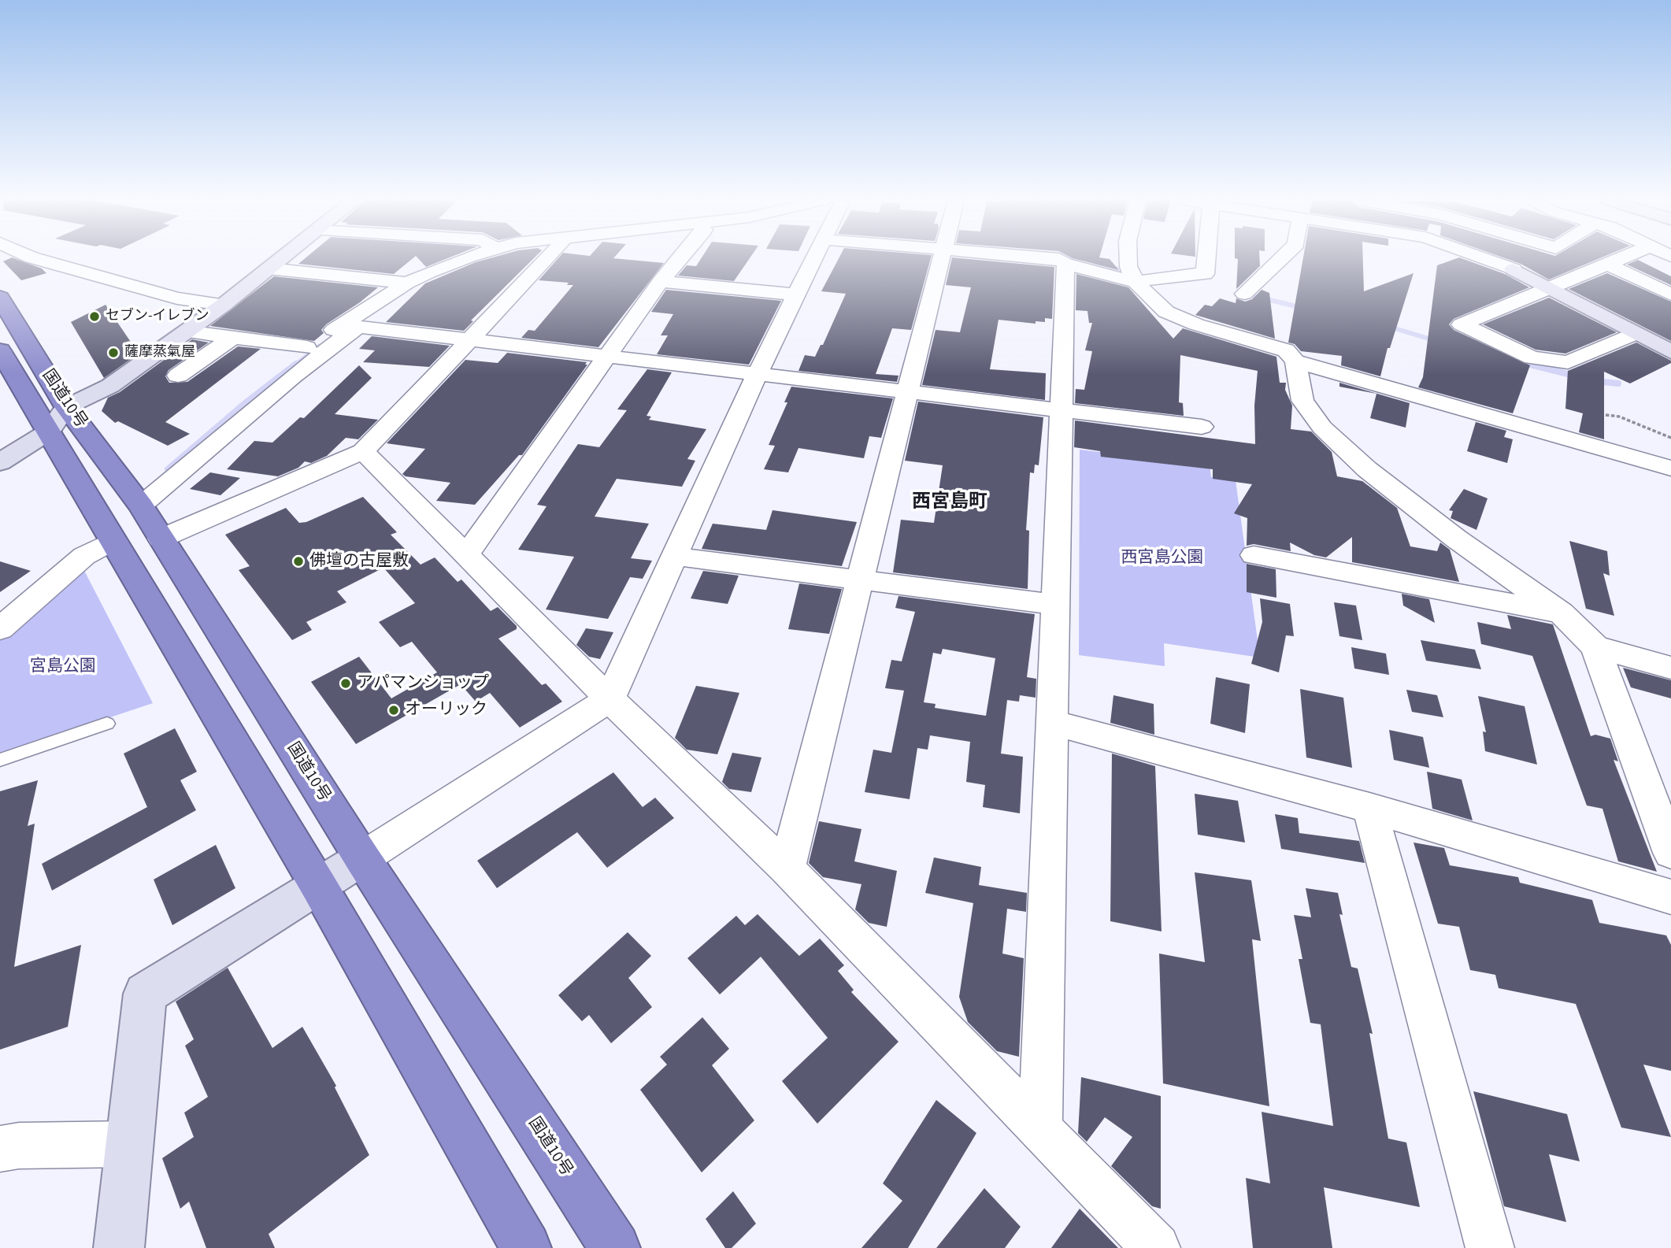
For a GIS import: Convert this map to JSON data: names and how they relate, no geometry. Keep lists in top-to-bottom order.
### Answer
{
  "streets": {
    "highway": ["国道10号"]
  },
  "districts": ["西宮島町"],
  "parks": ["西宮島公園", "宮島公園"],
  "places": [
    "セブン-イレブン",
    "薩摩蒸氣屋",
    "佛壇の古屋敷",
    "アパマンショップ",
    "オーリック"
  ]
}
